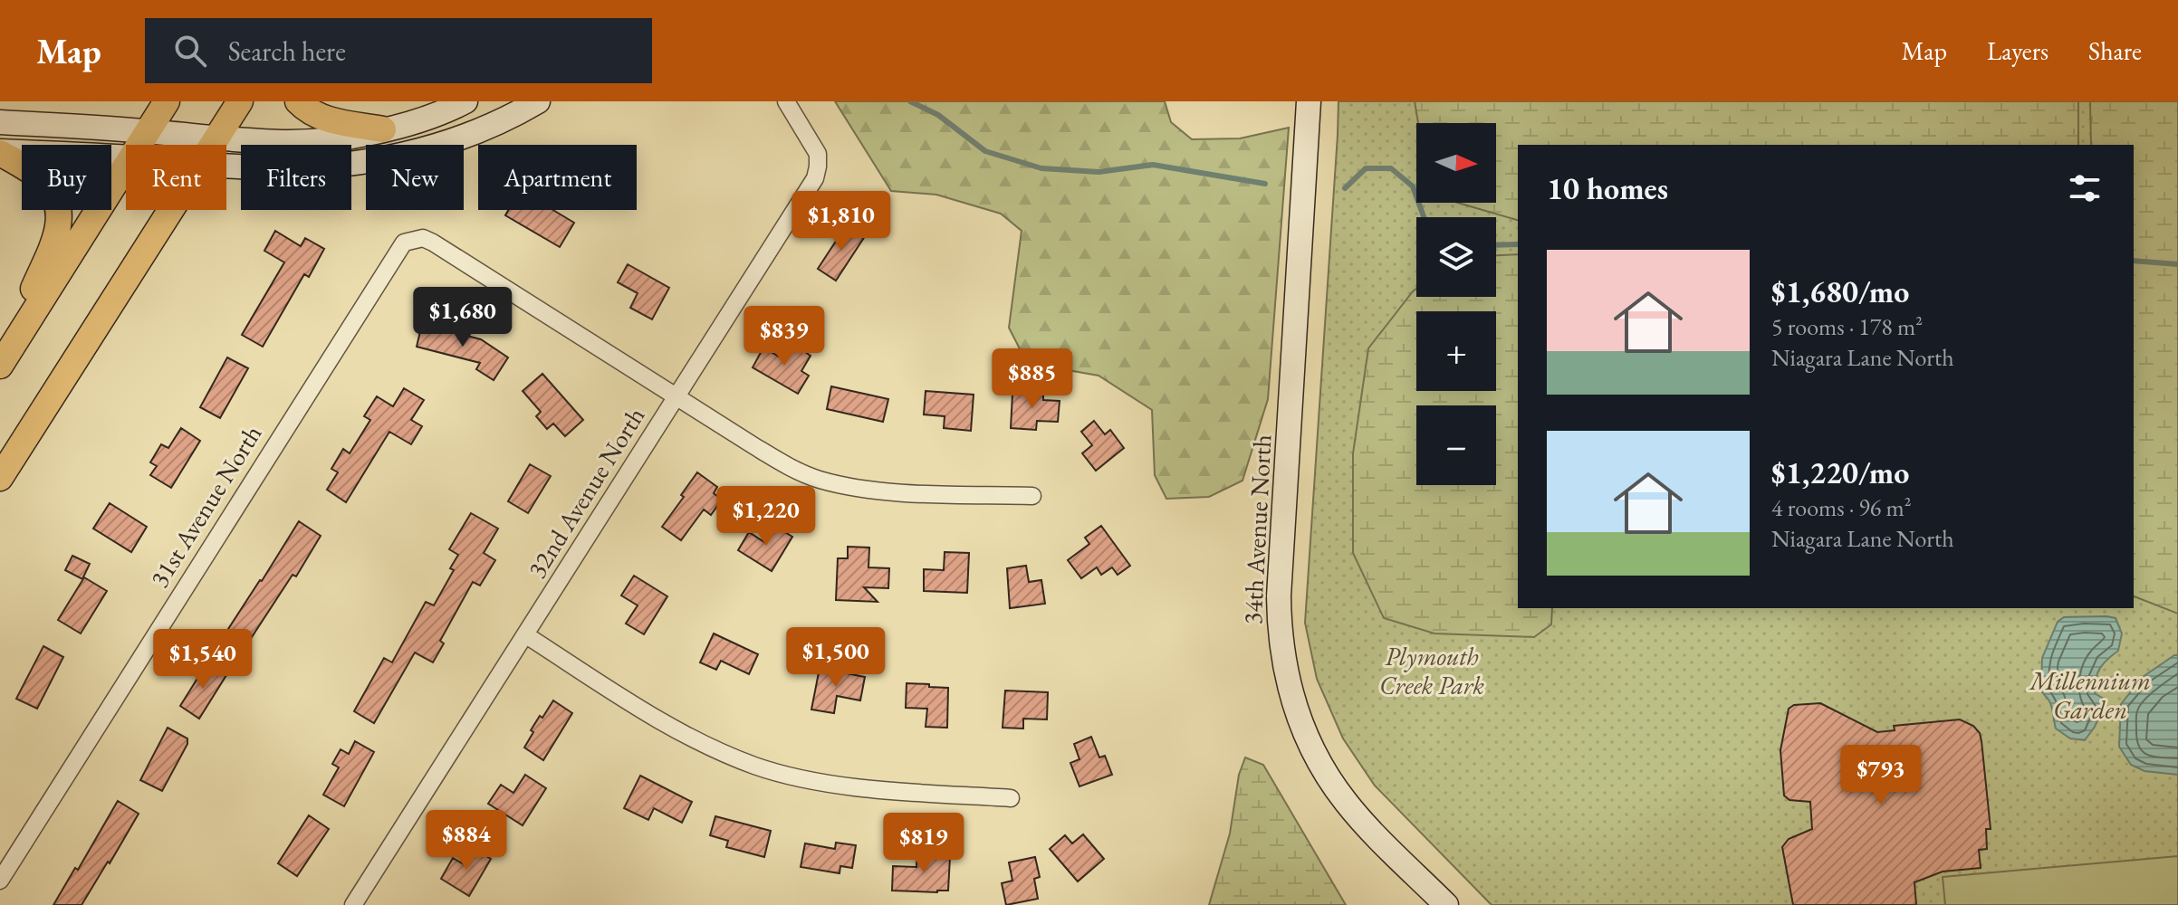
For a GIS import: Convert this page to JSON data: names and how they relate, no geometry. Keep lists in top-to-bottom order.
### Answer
{
  "streets": {
    "street": ["32nd Avenue North", "31st Avenue North", "34th Avenue North"]
  },
  "crossings": [
    ["32nd Avenue North", "31st Avenue North"]
  ],
  "parks": ["Plymouth Creek Park", "Millennium Garden"],
  "north": "right",
  "page": {
    "header": "Map",
    "search": "Search here",
    "nav": ["Map", "Layers", "Share"],
    "map_buttons": ["+", "−"],
    "chip": [
      "Buy",
      "Rent",
      "Filters",
      "New",
      "Apartment"
    ],
    "heading": "10 homes",
    "price": [
      "$1,810",
      "$1,680",
      "$839",
      "$885",
      "$1,220",
      "$1,500",
      "$1,540",
      "$793",
      "$884",
      "$819"
    ],
    "list": [
      {
        "name": "$1,680/mo",
        "note": "5 rooms · 178 m² · Niagara Lane North"
      },
      {
        "name": "$1,220/mo",
        "note": "4 rooms · 96 m² · Niagara Lane North"
      }
    ]
  }
}
